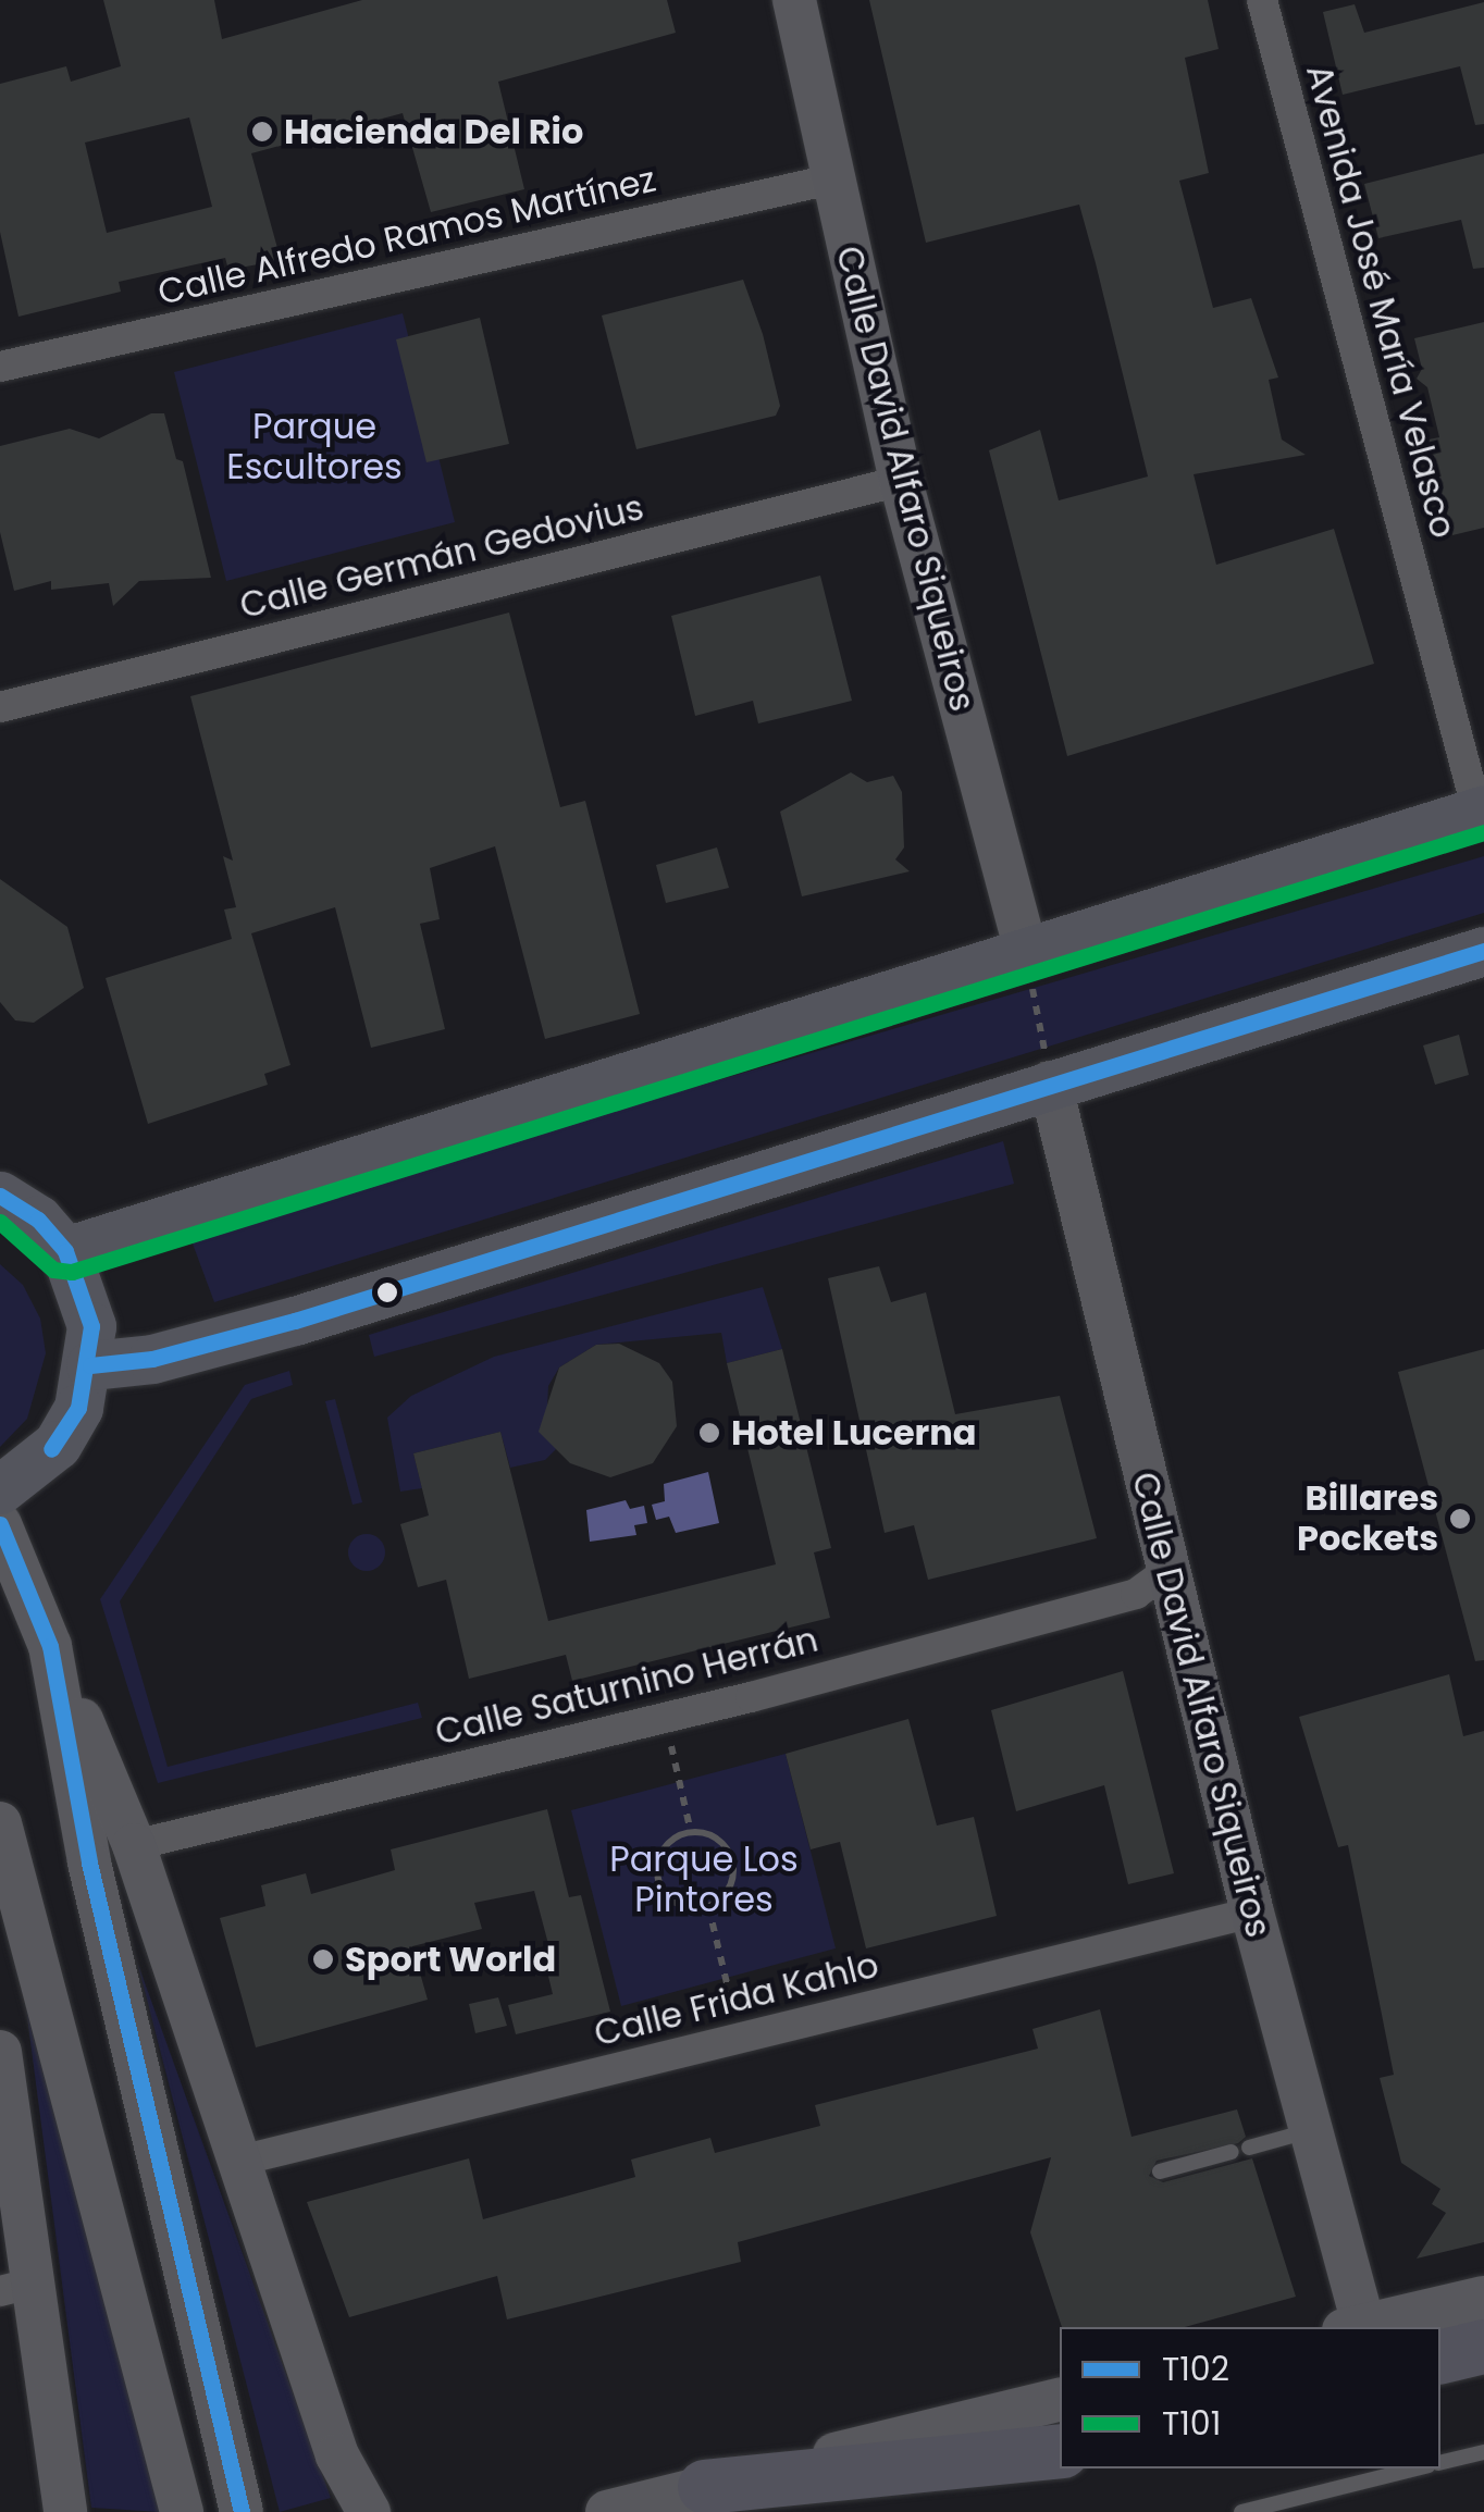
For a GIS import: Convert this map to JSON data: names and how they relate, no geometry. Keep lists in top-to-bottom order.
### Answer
{
  "streets": {
    "main road": ["Calle David Alfaro Siqueiros"],
    "street": [
      "Calle Alfredo Ramos Martínez",
      "Avenida José María Velasco",
      "Calle Germán Gedovius",
      "Calle Saturnino Herrán",
      "Calle Frida Kahlo"
    ]
  },
  "crossings": [
    ["Calle Alfredo Ramos Martínez", "Calle David Alfaro Siqueiros"],
    ["Calle David Alfaro Siqueiros", "Calle Germán Gedovius"],
    ["Calle David Alfaro Siqueiros", "Calle Saturnino Herrán"],
    ["Calle David Alfaro Siqueiros", "Calle Frida Kahlo"]
  ],
  "parks": ["Parque Escultores", "Parque Los Pintores"],
  "places": [
    "Hacienda Del Rio",
    "Hotel Lucerna",
    "Billares Pockets",
    "Sport World"
  ],
  "lines": ["transit line T101", "transit line T102"],
  "legend": ["T102", "T101"]
}
